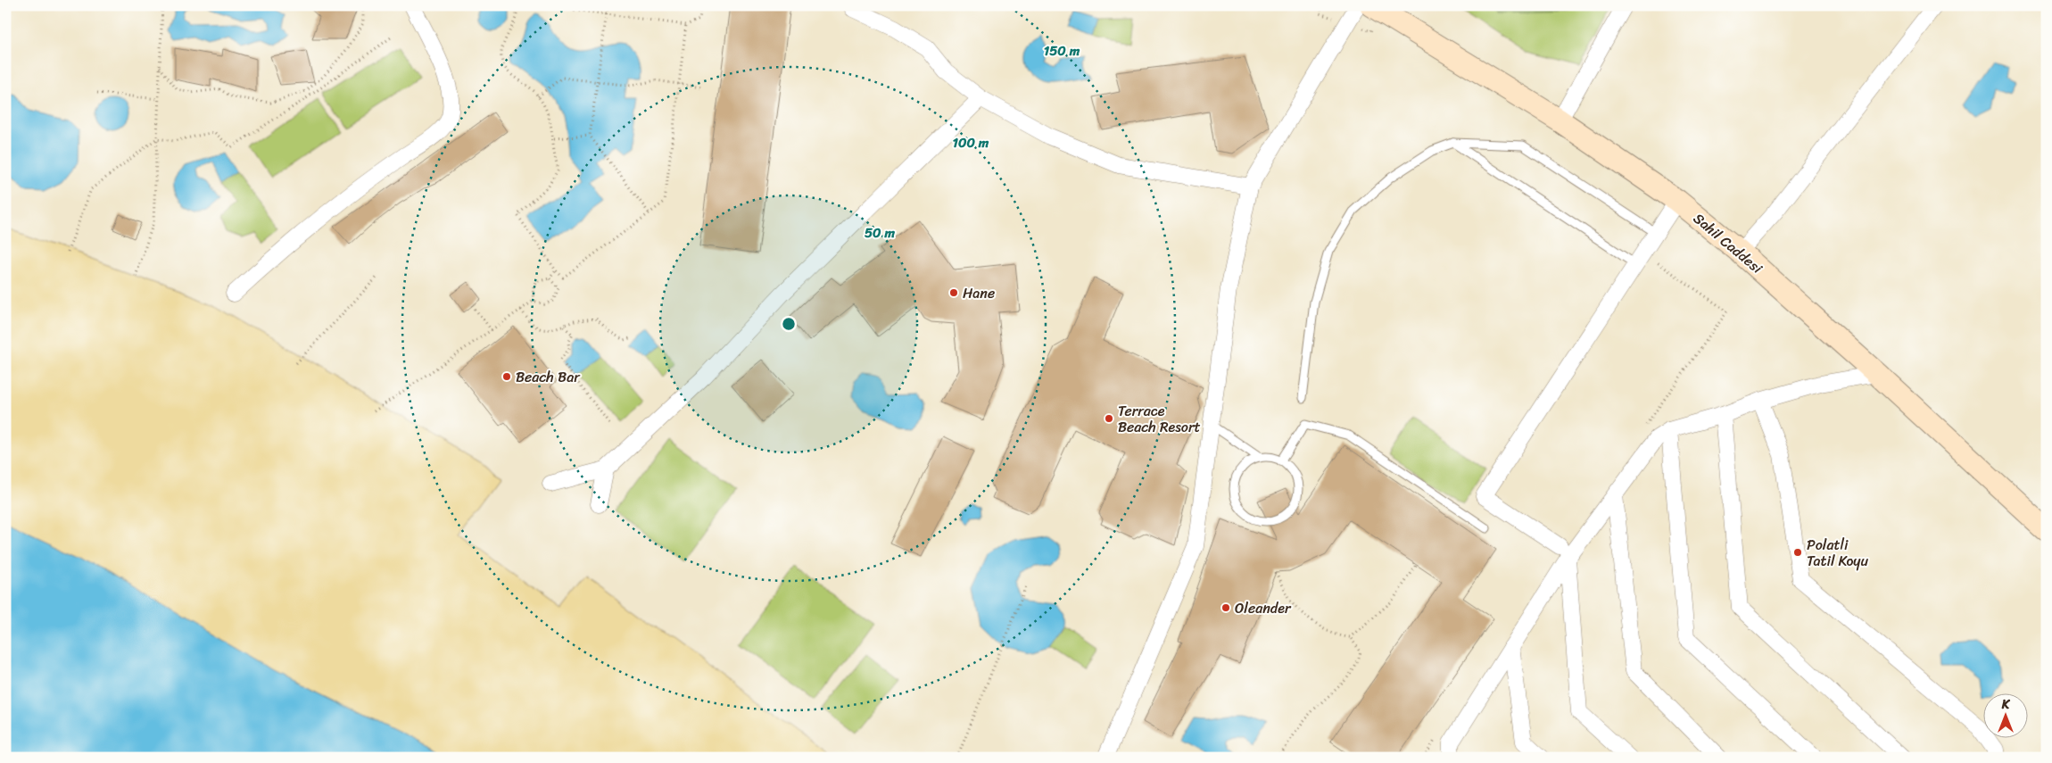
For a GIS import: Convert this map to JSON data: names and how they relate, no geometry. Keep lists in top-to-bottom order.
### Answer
{
  "streets": {
    "main road": ["Sahil Caddesi"]
  },
  "places": [
    "Hane",
    "Beach Bar",
    "Terrace Beach Resort",
    "Polatli Tatil Koyu",
    "Oleander"
  ],
  "north": "top",
  "rings": ["150 m", "100 m", "50 m"]
}
